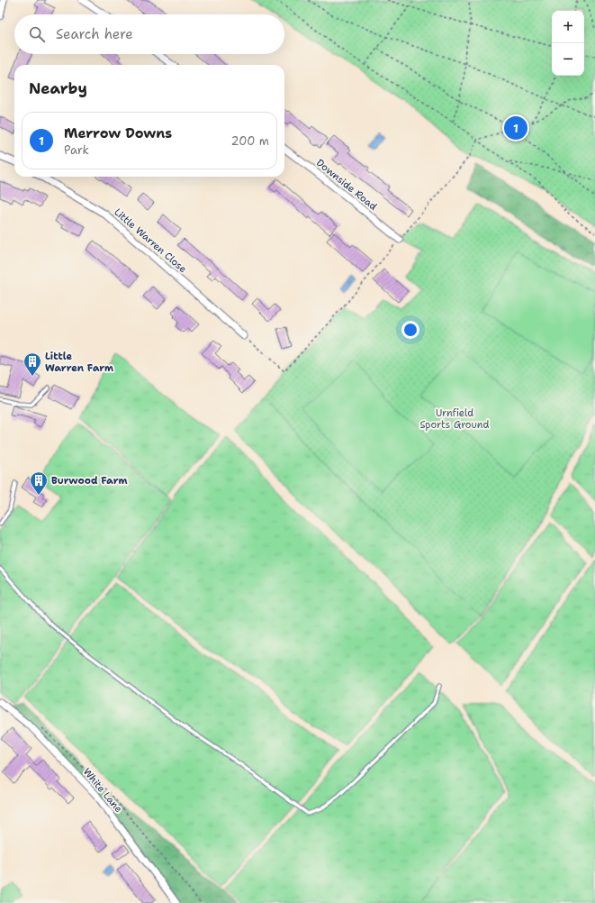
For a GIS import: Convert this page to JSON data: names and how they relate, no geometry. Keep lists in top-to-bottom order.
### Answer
{
  "streets": {
    "street": ["Downside Road", "Little Warren Close", "White Lane"]
  },
  "parks": ["Urnfield Sports Ground"],
  "places": {
    "building": ["Little Warren Farm", "Burwood Farm"]
  },
  "page": {
    "map_buttons": ["+", "−"],
    "search": "Search here",
    "heading": "Nearby",
    "list": [
      {
        "mark": "1",
        "name": "Merrow Downs",
        "note": "Park",
        "value": "200 m"
      }
    ],
    "pins": "1"
  }
}
